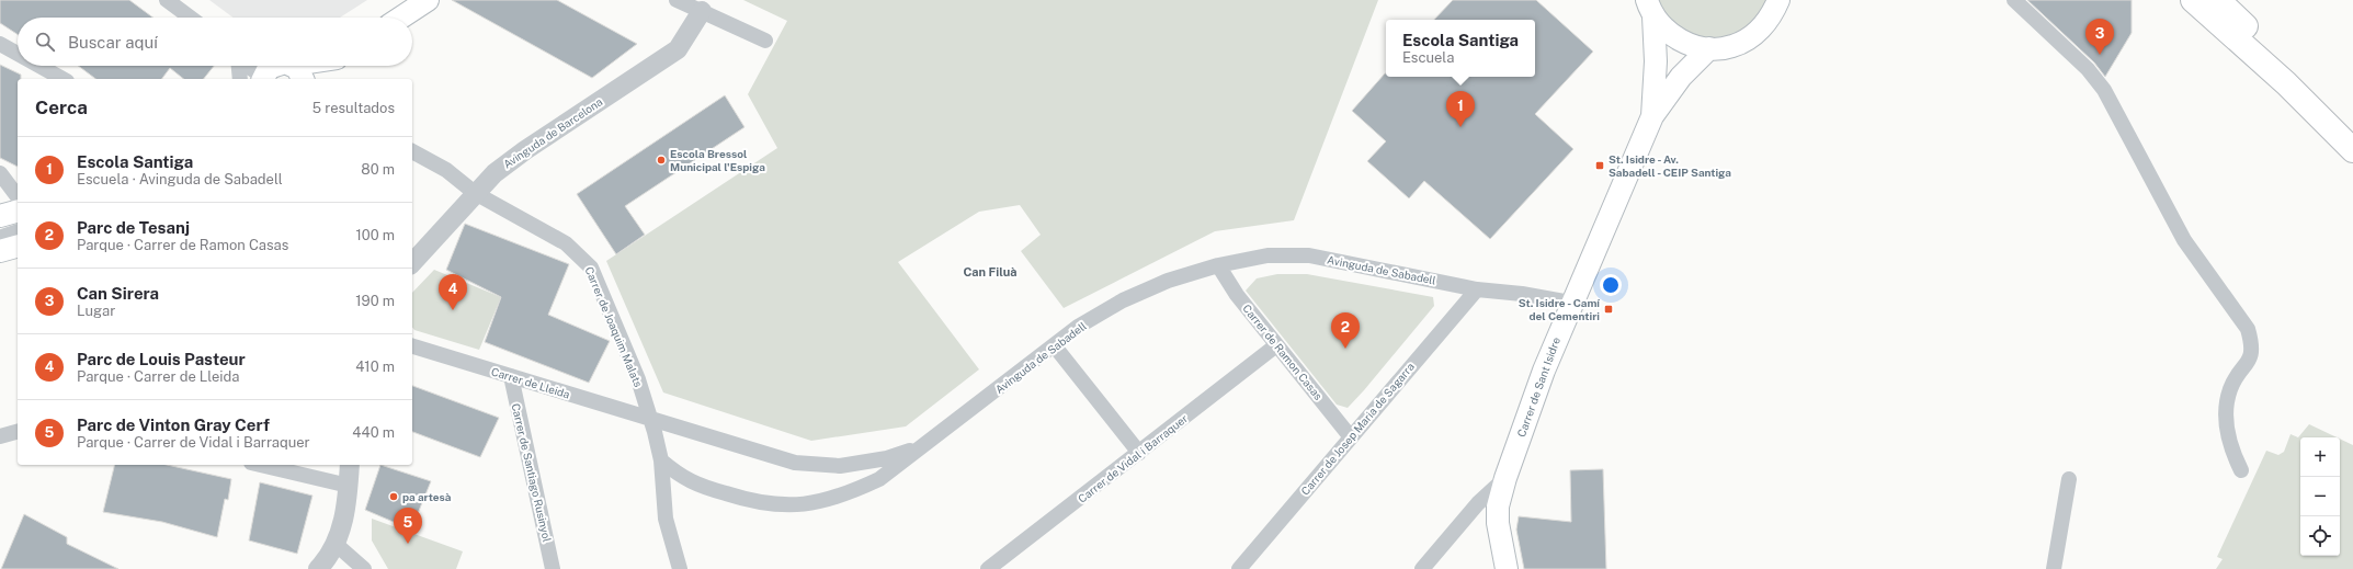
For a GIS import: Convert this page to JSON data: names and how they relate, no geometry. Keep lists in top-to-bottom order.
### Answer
{
  "streets": {
    "main road": ["Carrer de Sant Isidre"],
    "street": [
      "Avinguda de Barcelona",
      "Avinguda de Sabadell",
      "Carrer de Joaquim Malats",
      "Carrer de Ramon Casas",
      "Carrer de Lleida",
      "Carrer de Josep Maria de Sagarra",
      "Carrer de Vidal i Barraquer",
      "Carrer de Santiago Rusinyol"
    ]
  },
  "crossings": [
    ["Avinguda de Barcelona", "Carrer de Joaquim Malats"],
    ["Avinguda de Sabadell", "Carrer de Joaquim Malats"],
    ["Avinguda de Sabadell", "Carrer de Ramon Casas"],
    ["Avinguda de Sabadell", "Carrer de Lleida"],
    ["Avinguda de Sabadell", "Carrer de Sant Isidre"],
    ["Avinguda de Sabadell", "Carrer de Josep Maria de Sagarra"],
    ["Carrer de Joaquim Malats", "Carrer de Lleida"],
    ["Carrer de Ramon Casas", "Carrer de Josep Maria de Sagarra"],
    ["Carrer de Ramon Casas", "Carrer de Vidal i Barraquer"],
    ["Carrer de Lleida", "Carrer de Santiago Rusinyol"]
  ],
  "districts": ["Can Filuà"],
  "places": {
    "other": ["Escola Bressol Municipal l'Espiga", "pa artesà"],
    "transit": ["St. Isidre - Av. Sabadell - CEIP Santiga", "St. Isidre - Camí del Cementiri"]
  },
  "page": {
    "search": "Buscar aquí",
    "pins": [
      "3",
      "1",
      "4",
      "2",
      "5"
    ],
    "popup": ["Escola Santiga", "Escuela"],
    "heading": ["Cerca", "5 resultados"],
    "list": [
      {
        "mark": "1",
        "name": "Escola Santiga",
        "note": "Escuela · Avinguda de Sabadell",
        "value": "80 m"
      },
      {
        "mark": "2",
        "name": "Parc de Tesanj",
        "note": "Parque · Carrer de Ramon Casas",
        "value": "100 m"
      },
      {
        "mark": "3",
        "name": "Can Sirera",
        "note": "Lugar",
        "value": "190 m"
      },
      {
        "mark": "4",
        "name": "Parc de Louis Pasteur",
        "note": "Parque · Carrer de Lleida",
        "value": "410 m"
      },
      {
        "mark": "5",
        "name": "Parc de Vinton Gray Cerf",
        "note": "Parque · Carrer de Vidal i Barraquer",
        "value": "440 m"
      }
    ],
    "map_buttons": ["+", "−"]
  }
}
